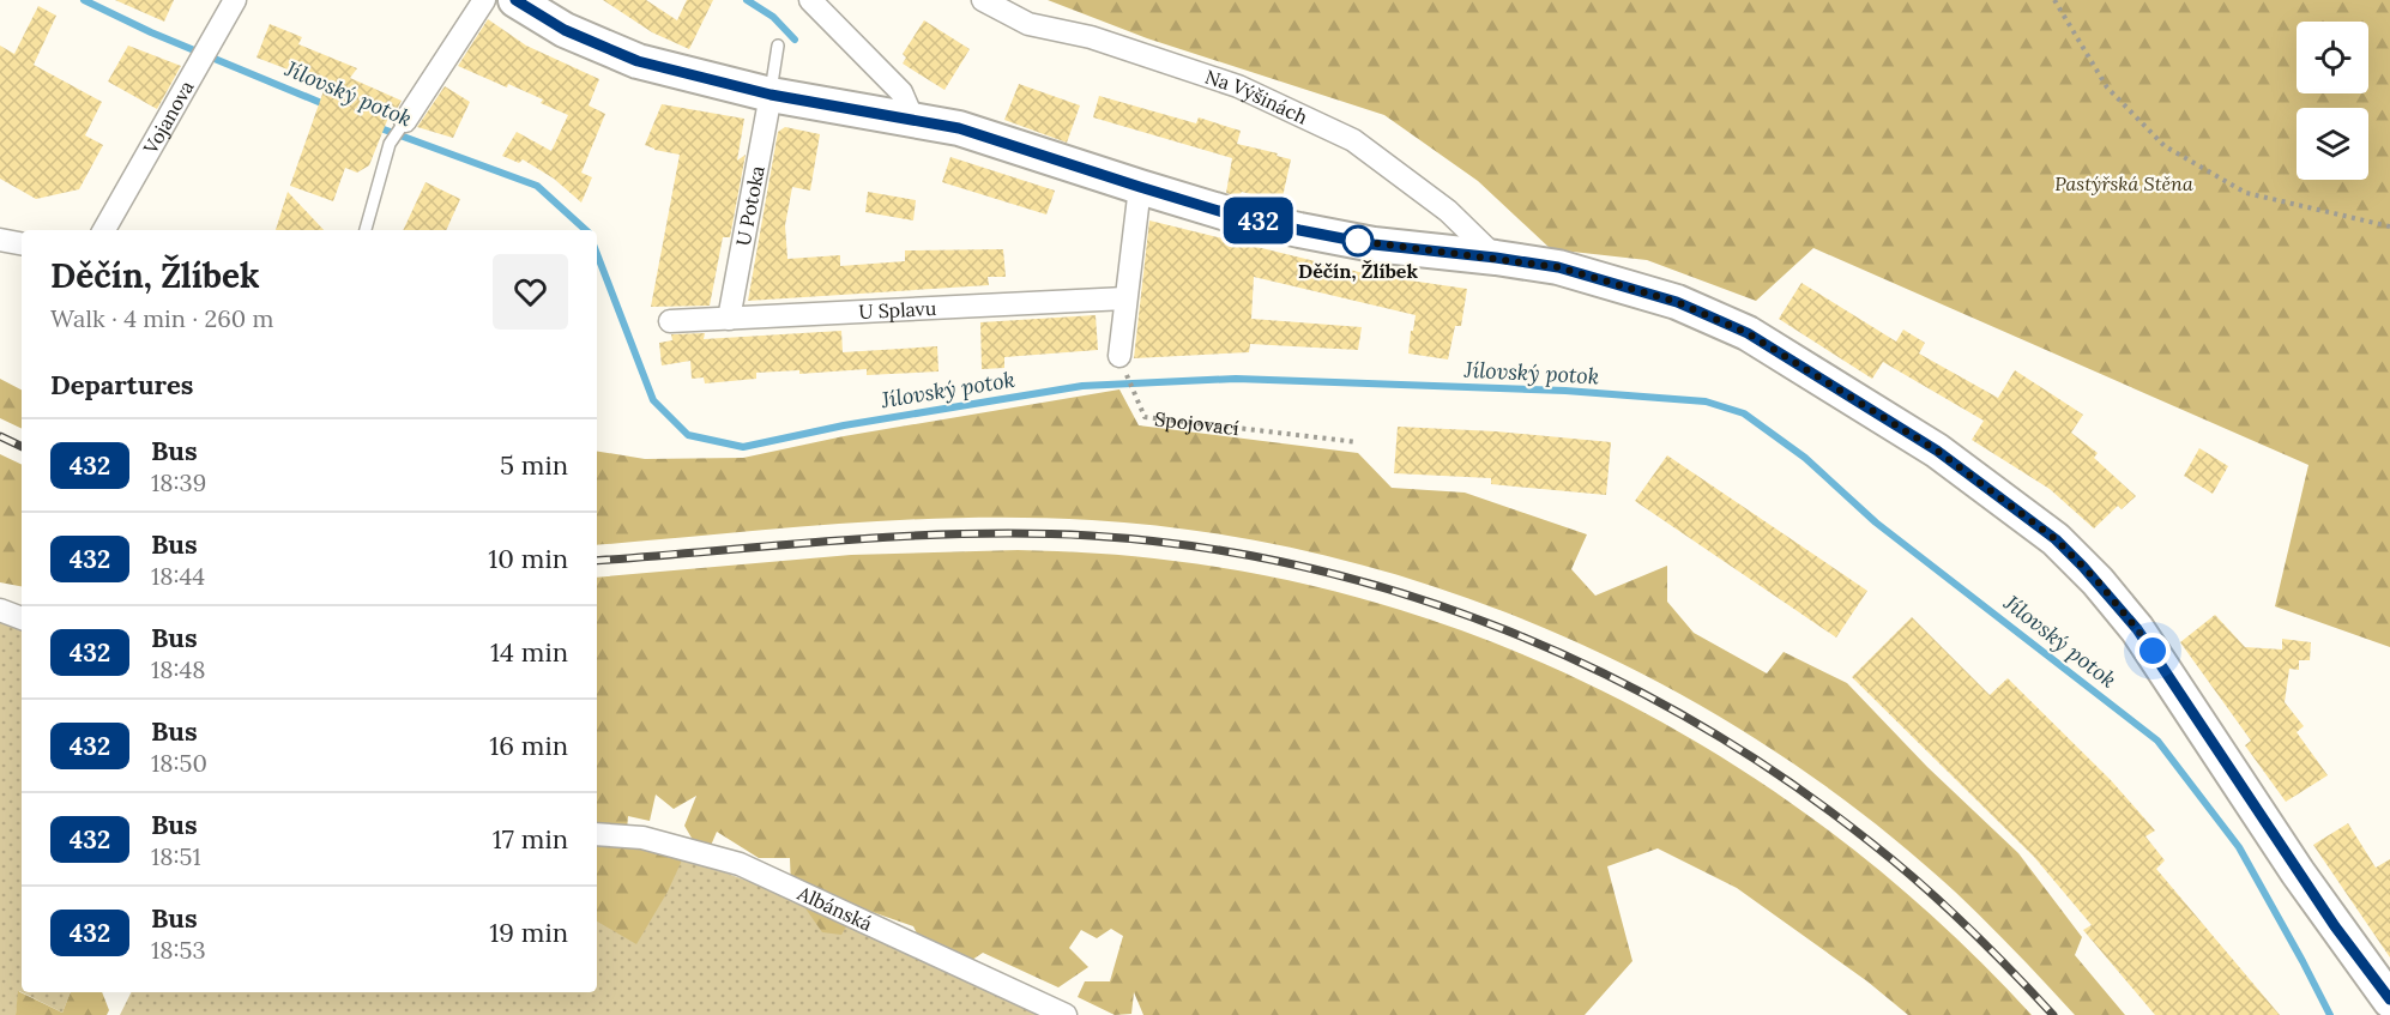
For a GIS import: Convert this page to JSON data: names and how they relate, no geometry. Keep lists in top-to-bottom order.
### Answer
{
  "streets": {
    "street": [
      "Na Výšinách",
      "Vojanova",
      "U Potoka",
      "U Splavu",
      "Albánská"
    ],
    "path": ["Spojovací"]
  },
  "crossings": [
    ["U Potoka", "U Splavu"]
  ],
  "water": ["Jílovský potok"],
  "parks": ["Pastýřská Stěna"],
  "places": ["Děčín, Žlíbek"],
  "lines": ["bus line 432"],
  "page": {
    "on_map": "432",
    "heading": [
      ["Děčín, Žlíbek", "Walk · 4 min · 260 m"],
      "Departures"
    ],
    "list": [
      {
        "mark": "432",
        "name": "Bus",
        "note": "18:39",
        "value": "5 min"
      },
      {
        "mark": "432",
        "name": "Bus",
        "note": "18:44",
        "value": "10 min"
      },
      {
        "mark": "432",
        "name": "Bus",
        "note": "18:48",
        "value": "14 min"
      },
      {
        "mark": "432",
        "name": "Bus",
        "note": "18:50",
        "value": "16 min"
      },
      {
        "mark": "432",
        "name": "Bus",
        "note": "18:51",
        "value": "17 min"
      },
      {
        "mark": "432",
        "name": "Bus",
        "note": "18:53",
        "value": "19 min"
      }
    ]
  }
}
